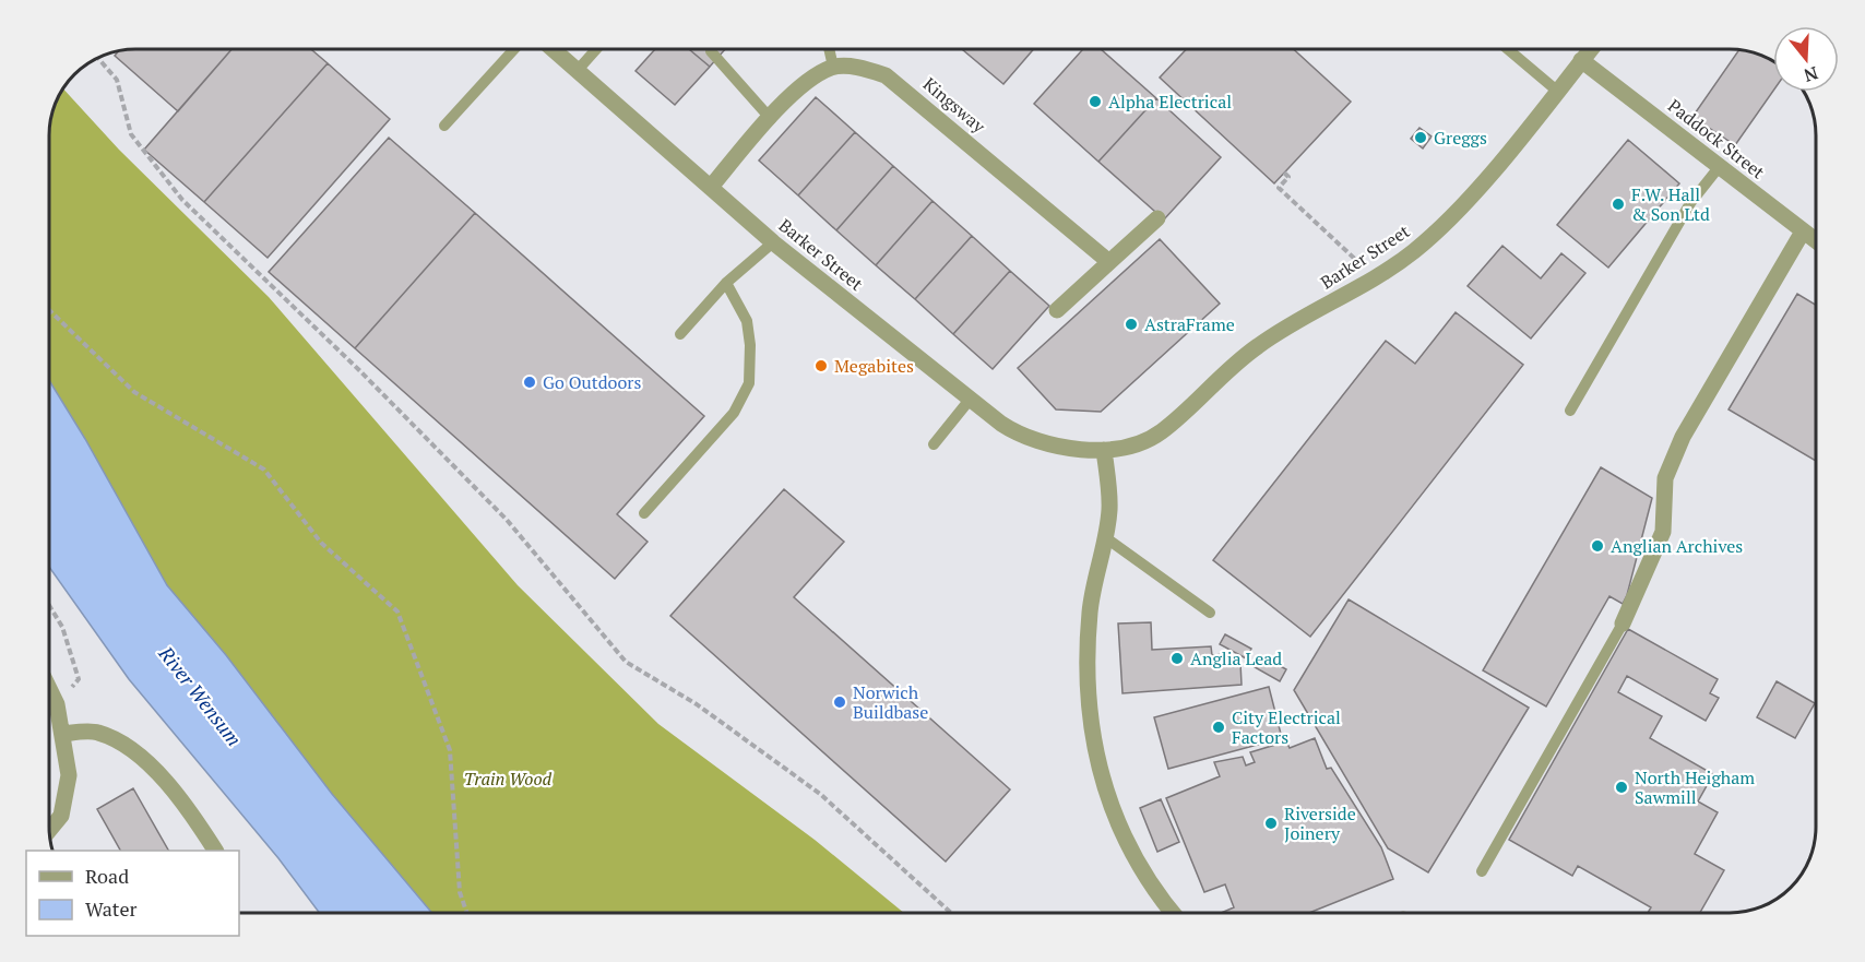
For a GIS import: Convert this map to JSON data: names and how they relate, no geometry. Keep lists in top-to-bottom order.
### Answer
{
  "streets": {
    "street": ["Kingsway", "Paddock Street", "Barker Street"]
  },
  "crossings": [
    ["Paddock Street", "Barker Street"]
  ],
  "water": ["River Wensum"],
  "parks": ["Train Wood"],
  "places": [
    "Alpha Electrical",
    "Greggs",
    "F.W. Hall & Son Ltd",
    "AstraFrame",
    "Megabites",
    "Go Outdoors",
    "Anglian Archives",
    "Anglia Lead",
    "Norwich Buildbase",
    "City Electrical Factors",
    "North Heigham Sawmill",
    "Riverside Joinery"
  ],
  "legend": ["Road", "Water"],
  "north": "bottom"
}
